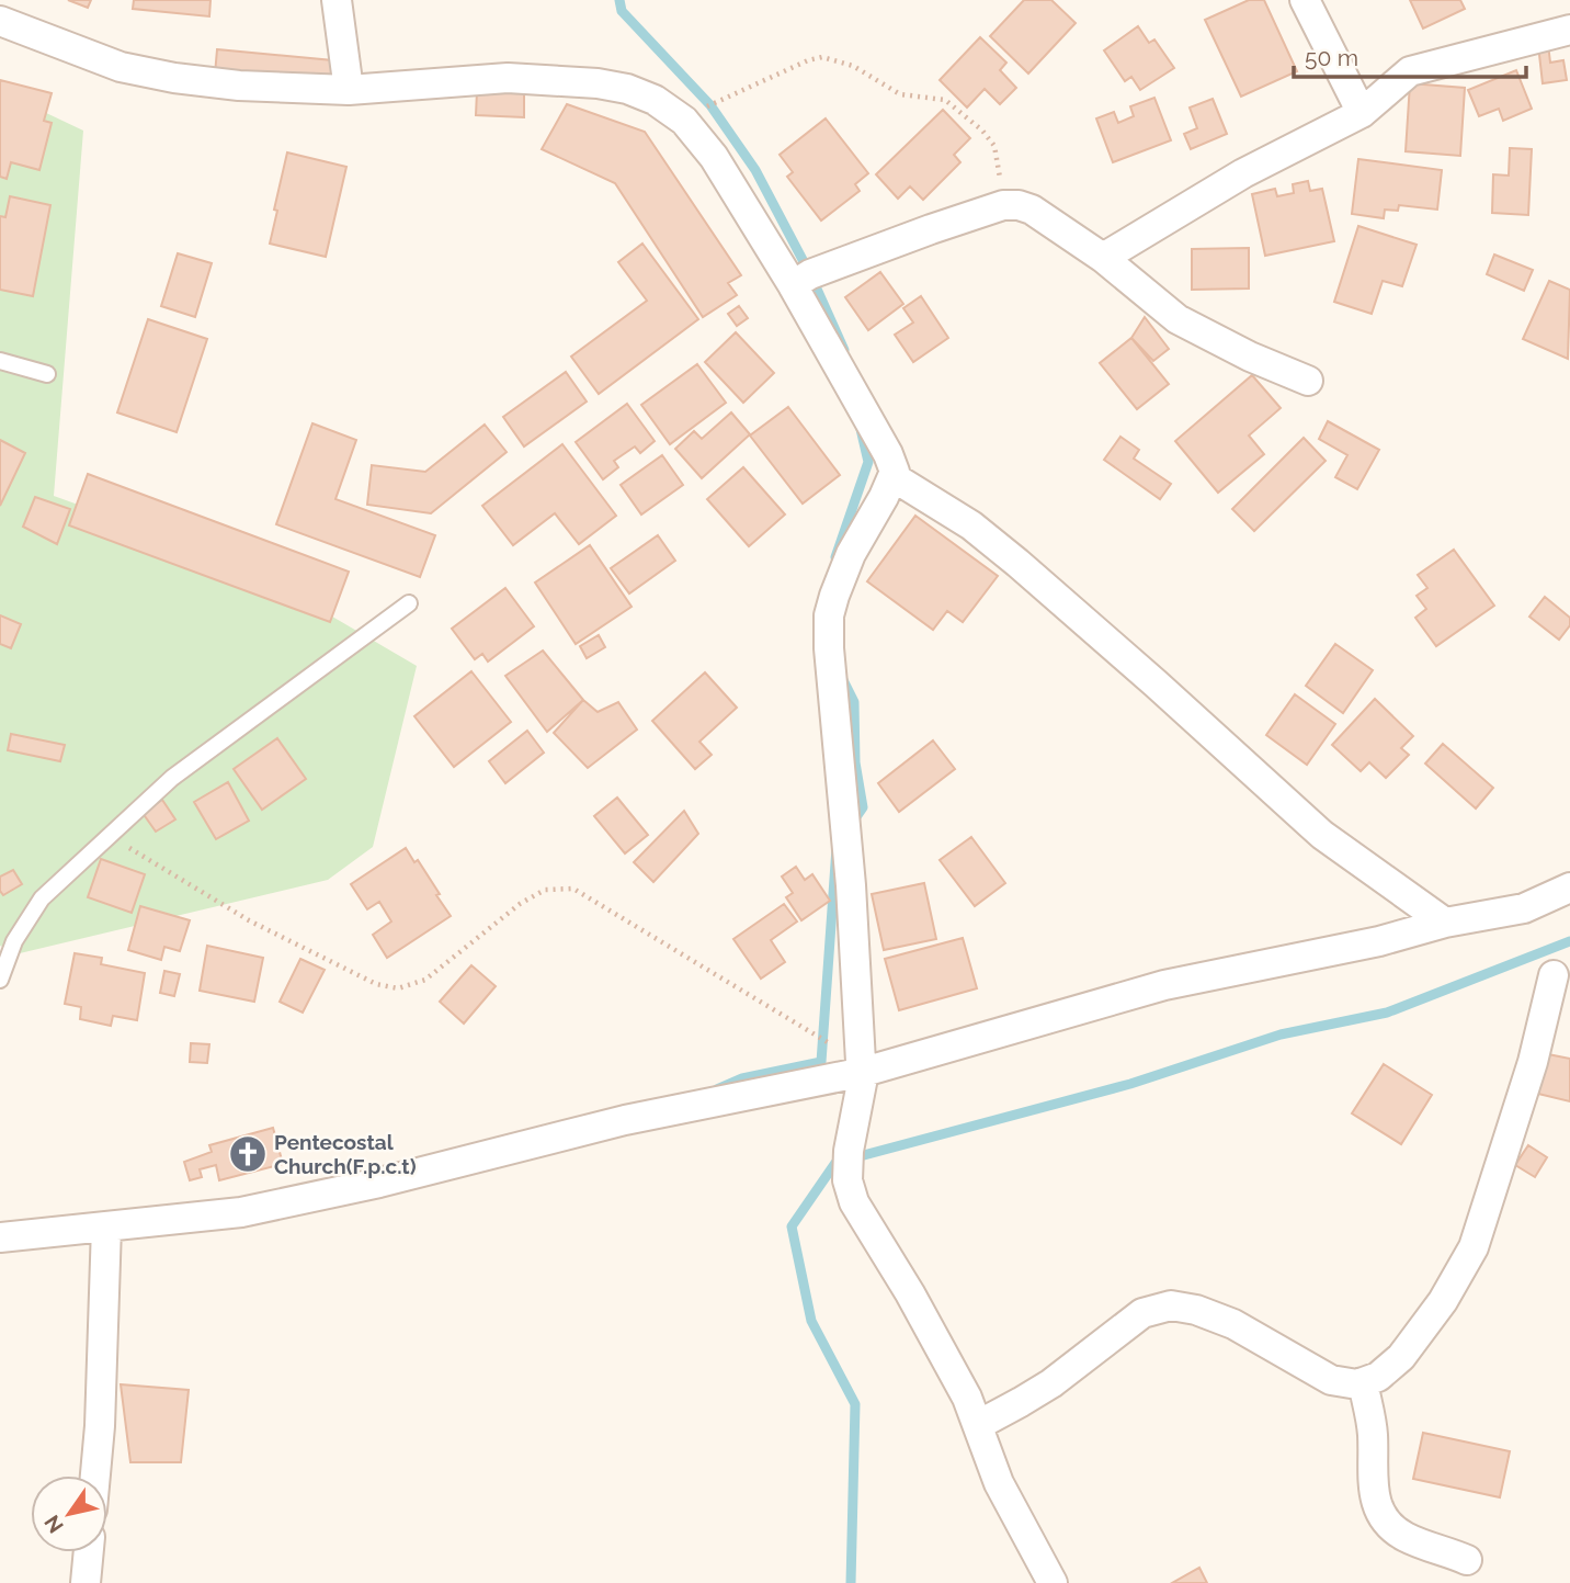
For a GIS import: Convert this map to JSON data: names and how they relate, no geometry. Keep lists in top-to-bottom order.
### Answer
{
  "places": {
    "church": ["Pentecostal Church(F.p.c.t)"]
  },
  "scale_bar": "50 m",
  "north": "bottom left"
}
